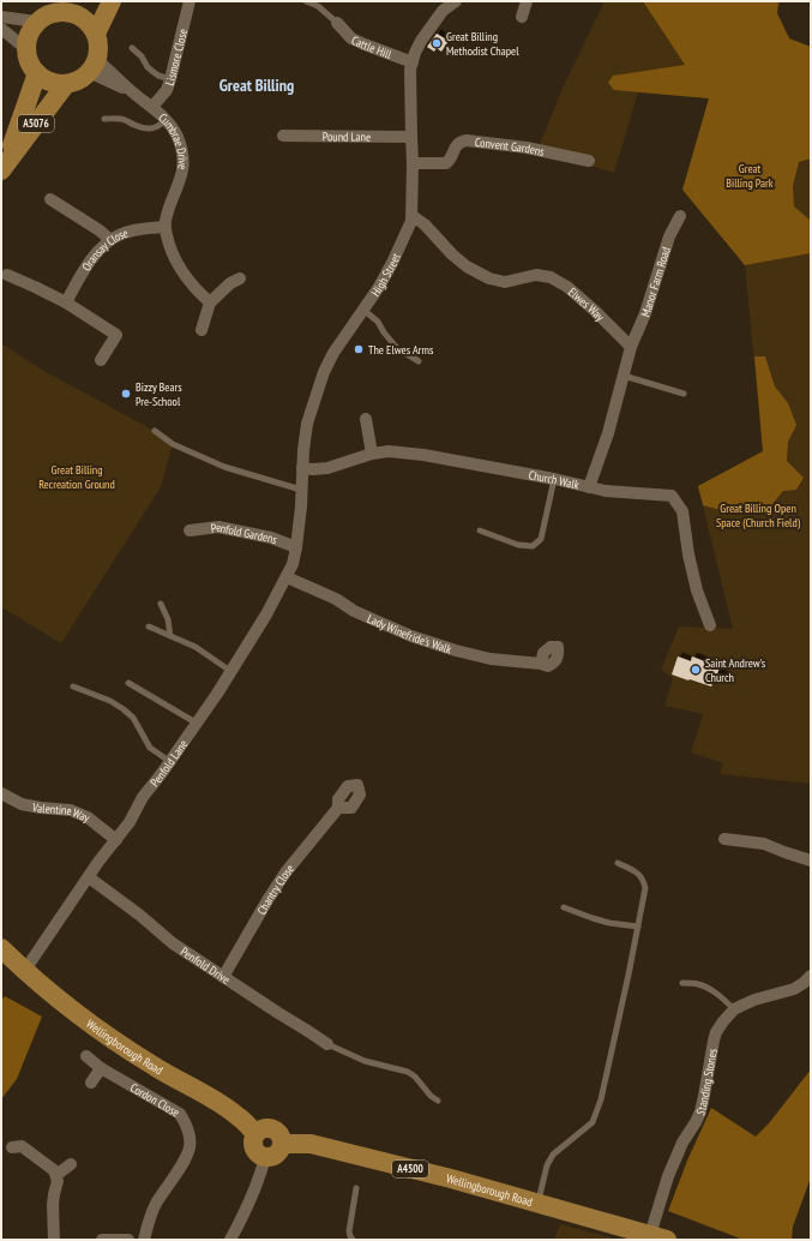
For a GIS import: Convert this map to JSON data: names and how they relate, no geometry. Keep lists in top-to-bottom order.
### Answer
{
  "streets": {
    "main road": ["A5076", "Wellingborough Road", "A4500"],
    "street": [
      "Cattle Hill",
      "Lismore Close",
      "Pound Lane",
      "Cumbrae Drive",
      "Convent Gardens",
      "Oransay Close",
      "High Street",
      "Manor Farm Road",
      "Elwes Way",
      "Church Walk",
      "Penfold Gardens",
      "Lady Winefride's Walk",
      "Penfold Lane",
      "Valentine Way",
      "Chantry Close",
      "Penfold Drive",
      "Standing Stones",
      "Cordon Close"
    ]
  },
  "crossings": [
    ["Cattle Hill", "High Street"],
    ["Lismore Close", "Cumbrae Drive"],
    ["A5076", "Cumbrae Drive"],
    ["Pound Lane", "High Street"],
    ["Cumbrae Drive", "Oransay Close"],
    ["Convent Gardens", "High Street"],
    ["High Street", "Elwes Way"],
    ["High Street", "Church Walk"],
    ["High Street", "Penfold Gardens"],
    ["High Street", "Penfold Lane"],
    ["Manor Farm Road", "Elwes Way"],
    ["Penfold Gardens", "Penfold Lane"],
    ["Lady Winefride's Walk", "Penfold Lane"],
    ["Penfold Lane", "Valentine Way"],
    ["Penfold Lane", "Penfold Drive"],
    ["Penfold Lane", "Wellingborough Road"],
    ["Chantry Close", "Penfold Drive"],
    ["Wellingborough Road", "Standing Stones"]
  ],
  "districts": ["Great Billing"],
  "parks": ["Great Billing Park", "Great Billing Recreation Ground", "Great Billing Open Space (Church Field)"],
  "places": [
    "Great Billing Methodist Chapel",
    "The Elwes Arms",
    "Bizzy Bears Pre-School",
    "Saint Andrew's Church"
  ]
}
